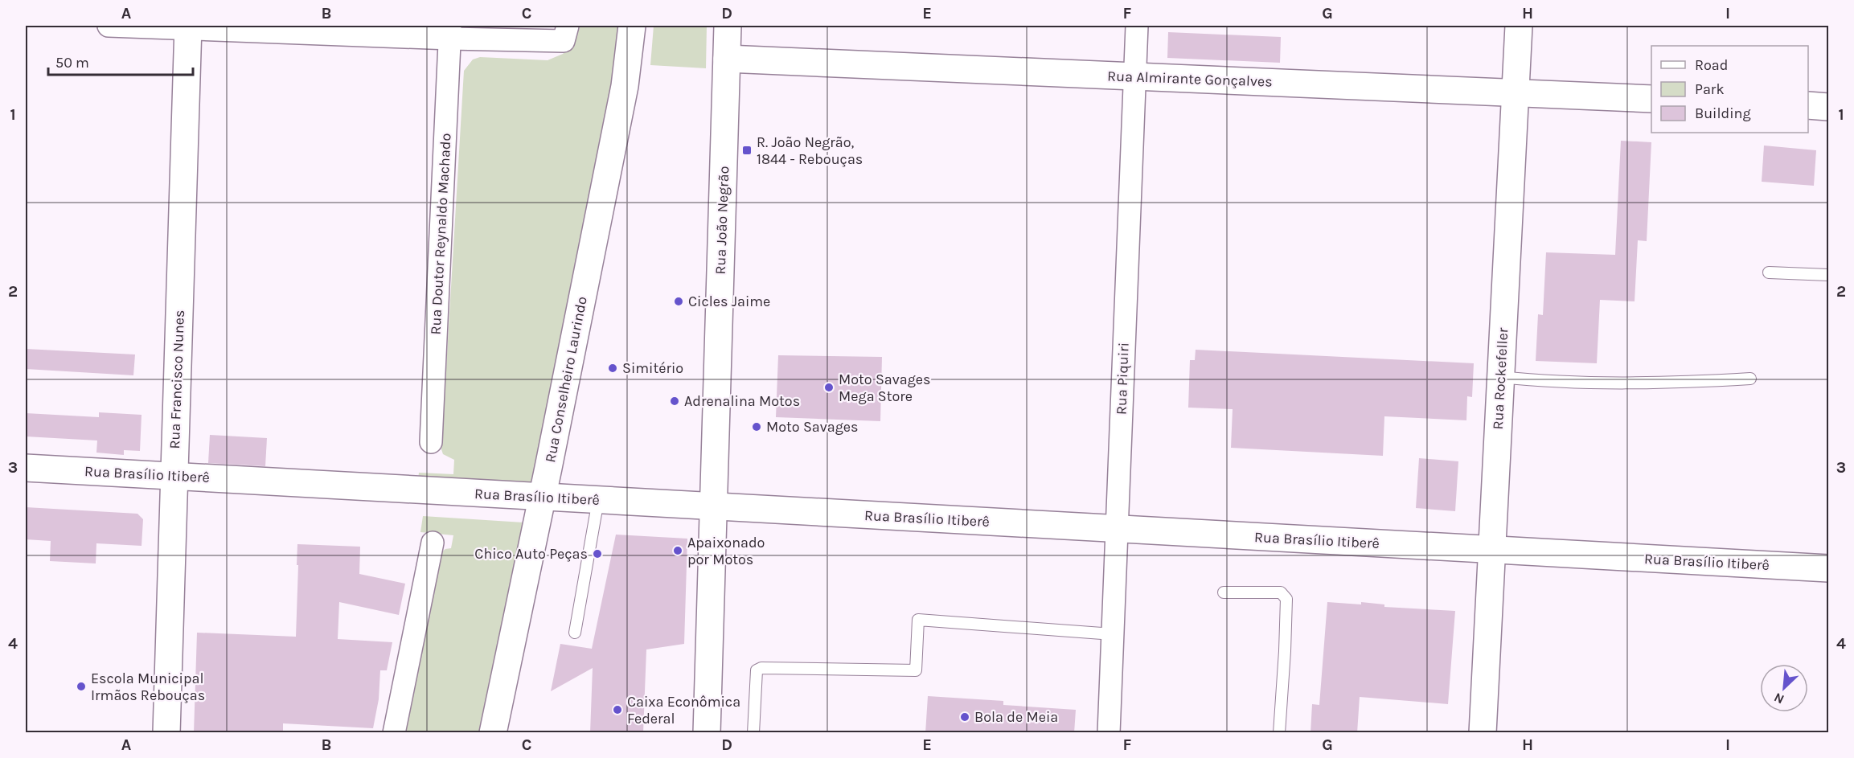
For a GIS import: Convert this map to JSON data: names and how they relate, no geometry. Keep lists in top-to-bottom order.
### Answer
{
  "streets": {
    "main road": [
      "Rua Almirante Gonçalves",
      "Rua João Negrão",
      "Rua Rockefeller",
      "Rua Francisco Nunes",
      "Rua Conselheiro Laurindo",
      "Rua Brasílio Itiberê"
    ],
    "street": ["Rua Doutor Reynaldo Machado", "Rua Piquiri"]
  },
  "crossings": [
    ["Rua Almirante Gonçalves", "Rua João Negrão"],
    ["Rua Almirante Gonçalves", "Rua Piquiri"],
    ["Rua Almirante Gonçalves", "Rua Rockefeller"],
    ["Rua João Negrão", "Rua Brasílio Itiberê"],
    ["Rua Piquiri", "Rua Brasílio Itiberê"],
    ["Rua Rockefeller", "Rua Brasílio Itiberê"],
    ["Rua Francisco Nunes", "Rua Brasílio Itiberê"],
    ["Rua Conselheiro Laurindo", "Rua Brasílio Itiberê"]
  ],
  "places": {
    "transit": ["R. João Negrão, 1844 - Rebouças"],
    "other": [
      "Cicles Jaime",
      "Simitério",
      "Moto Savages Mega Store",
      "Adrenalina Motos",
      "Moto Savages",
      "Apaixonado por Motos",
      "Chico Auto Peças",
      "Escola Municipal Irmãos Rebouças",
      "Caixa Econômica Federal",
      "Bola de Meia"
    ]
  },
  "legend": ["Road", "Park", "Building"],
  "scale_bar": "50 m",
  "north": "bottom left",
  "grid": {
    "columns": [
      "A",
      "B",
      "C",
      "D",
      "E",
      "F",
      "G",
      "H",
      "I"
    ],
    "rows": [
      "1",
      "2",
      "3",
      "4"
    ]
  }
}
